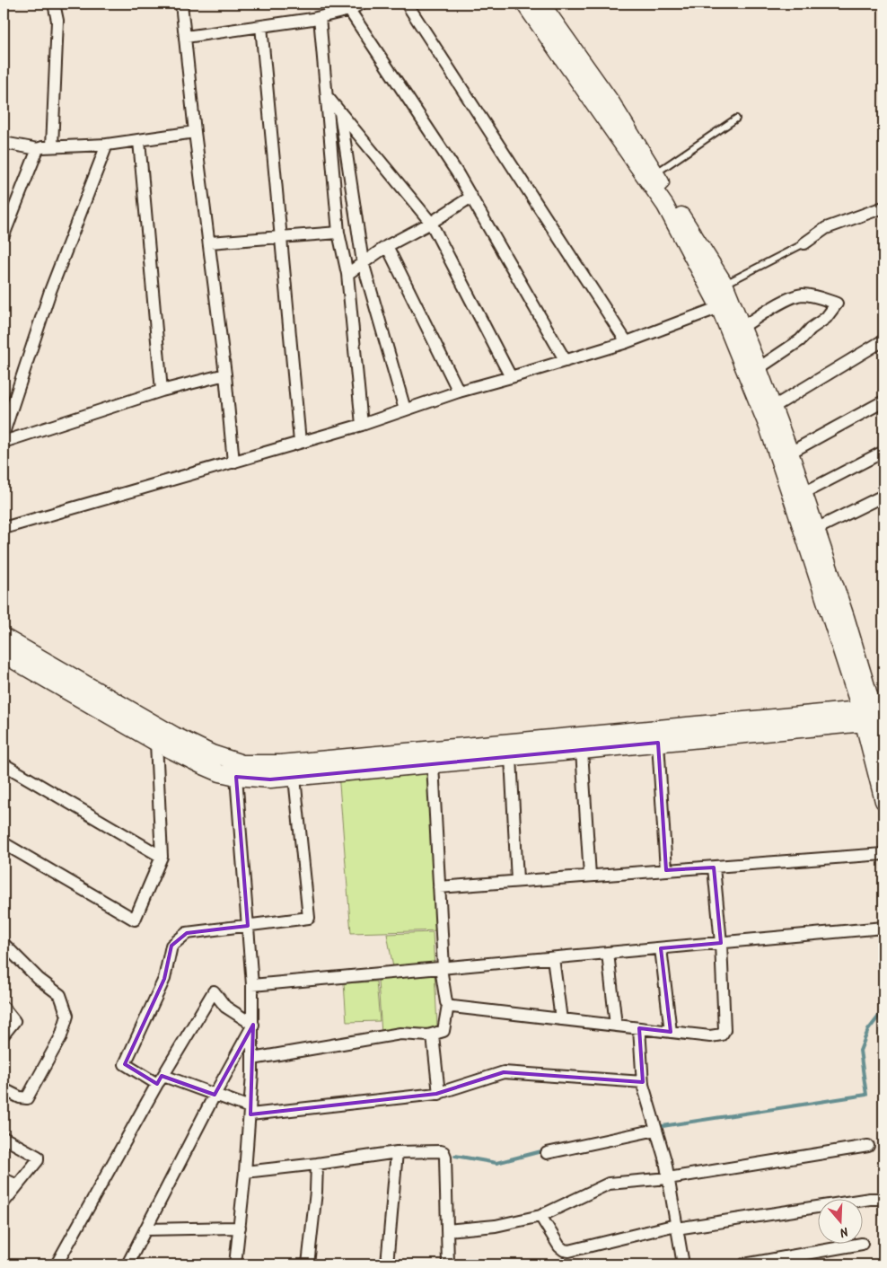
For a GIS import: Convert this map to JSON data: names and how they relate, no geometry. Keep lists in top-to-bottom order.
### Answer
{
  "north": "bottom"
}
